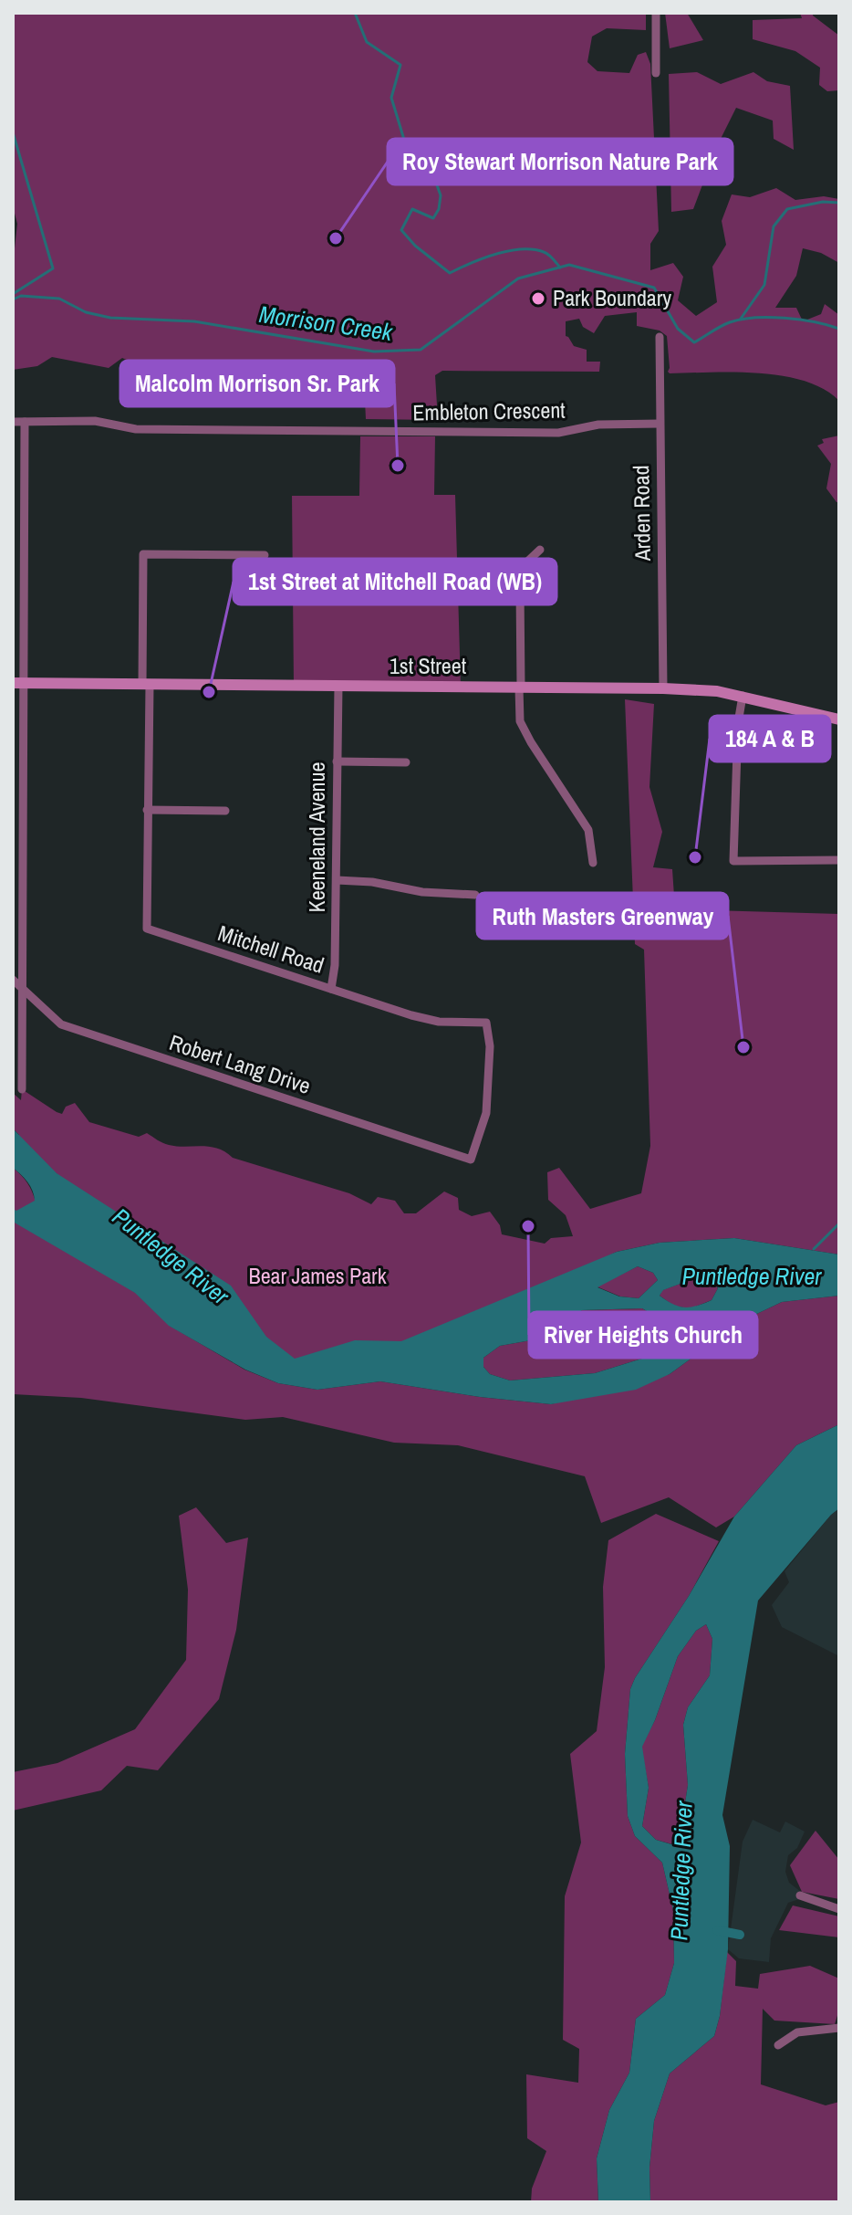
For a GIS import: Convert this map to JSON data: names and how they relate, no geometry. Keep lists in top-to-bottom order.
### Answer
{
  "streets": {
    "street": [
      "Embleton Crescent",
      "Arden Road",
      "1st Street",
      "Keeneland Avenue",
      "Mitchell Road",
      "Robert Lang Drive"
    ]
  },
  "crossings": [
    ["Embleton Crescent", "Arden Road"],
    ["Arden Road", "1st Street"],
    ["1st Street", "Keeneland Avenue"],
    ["1st Street", "Mitchell Road"],
    ["Keeneland Avenue", "Mitchell Road"],
    ["Mitchell Road", "Robert Lang Drive"]
  ],
  "water": ["Morrison Creek", "Puntledge River"],
  "parks": ["Bear James Park"],
  "places": [
    "Roy Stewart Morrison Nature Park",
    "Park Boundary",
    "Malcolm Morrison Sr. Park",
    "1st Street at Mitchell Road (WB)",
    "184 A & B",
    "Ruth Masters Greenway",
    "River Heights Church"
  ]
}
